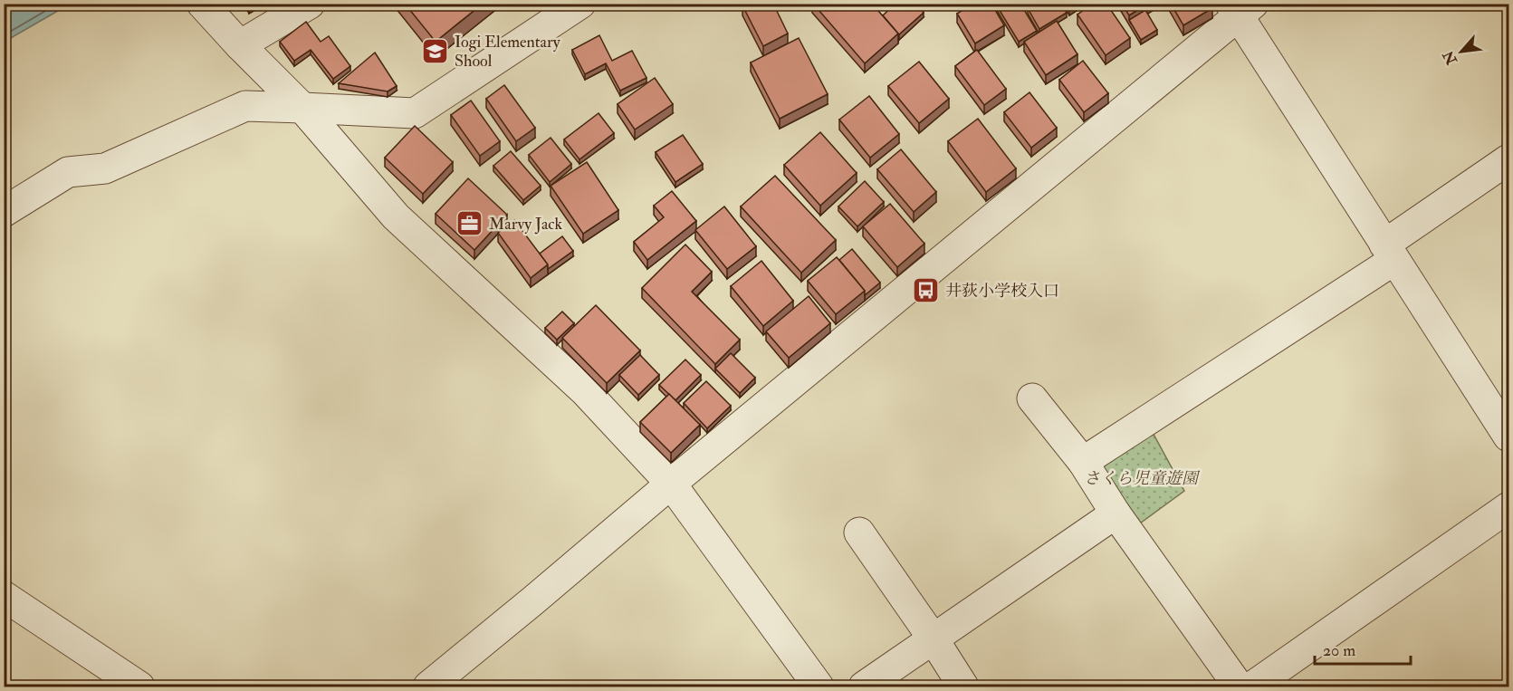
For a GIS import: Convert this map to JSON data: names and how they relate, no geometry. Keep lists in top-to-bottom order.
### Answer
{
  "parks": ["さくら児童遊園"],
  "places": {
    "school or university": ["Iogi Elementary Shool"],
    "office": ["Marvy Jack"],
    "bus stop": ["井荻小学校入口"]
  },
  "scale_bar": "20 m",
  "north": "bottom left"
}
